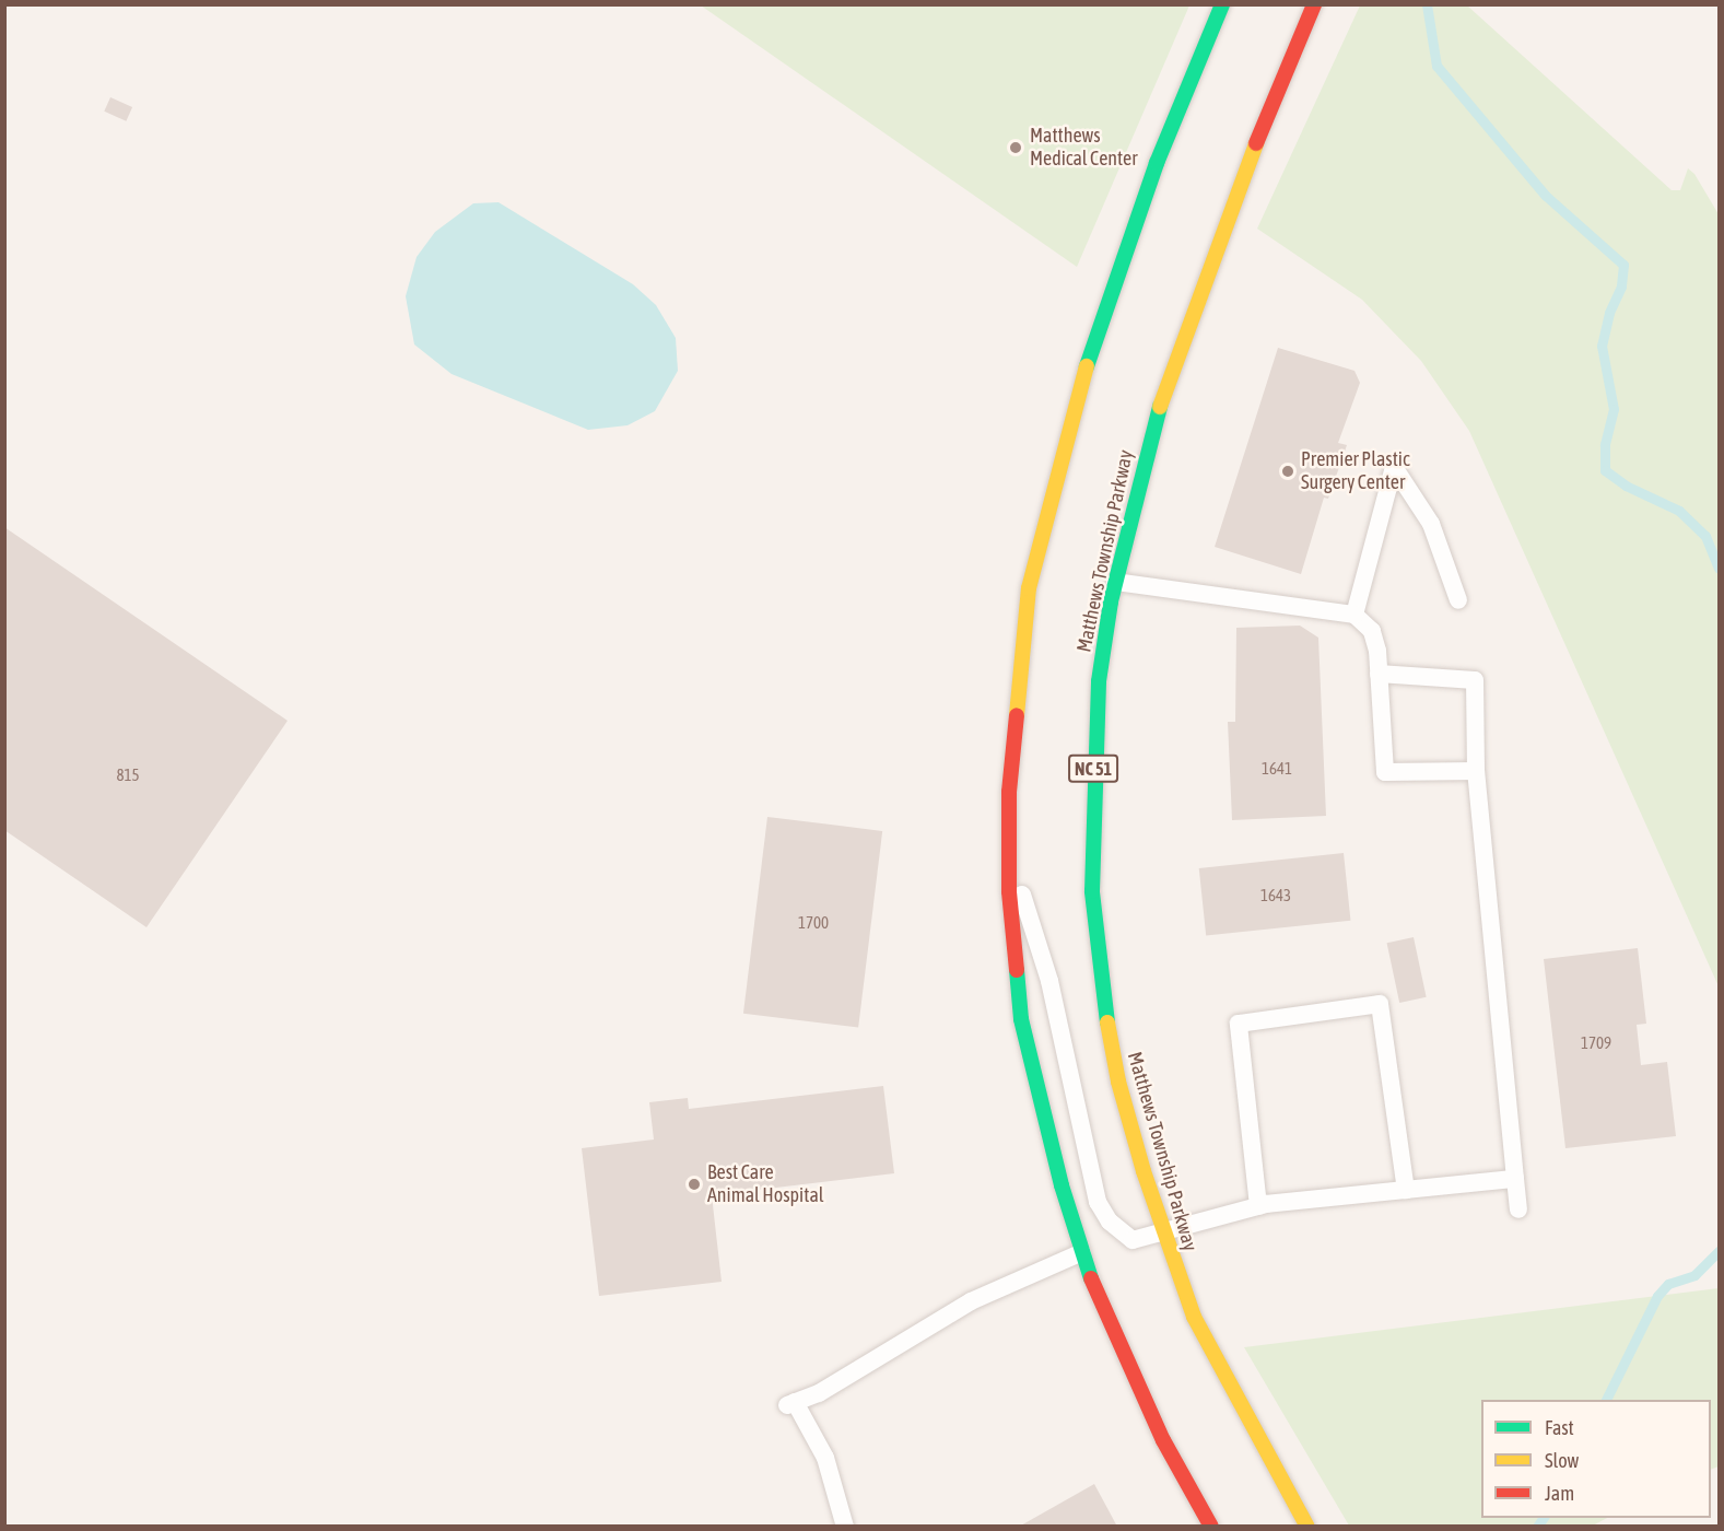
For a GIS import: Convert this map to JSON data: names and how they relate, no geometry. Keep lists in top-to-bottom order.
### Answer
{
  "streets": {
    "main road": ["Matthews Township Parkway", "NC 51"]
  },
  "places": ["Matthews Medical Center", "Premier Plastic Surgery Center", "Best Care Animal Hospital"],
  "house_numbers": [
    "1641",
    "815",
    "1643",
    "1700",
    "1709"
  ],
  "legend": ["Fast", "Slow", "Jam"]
}
